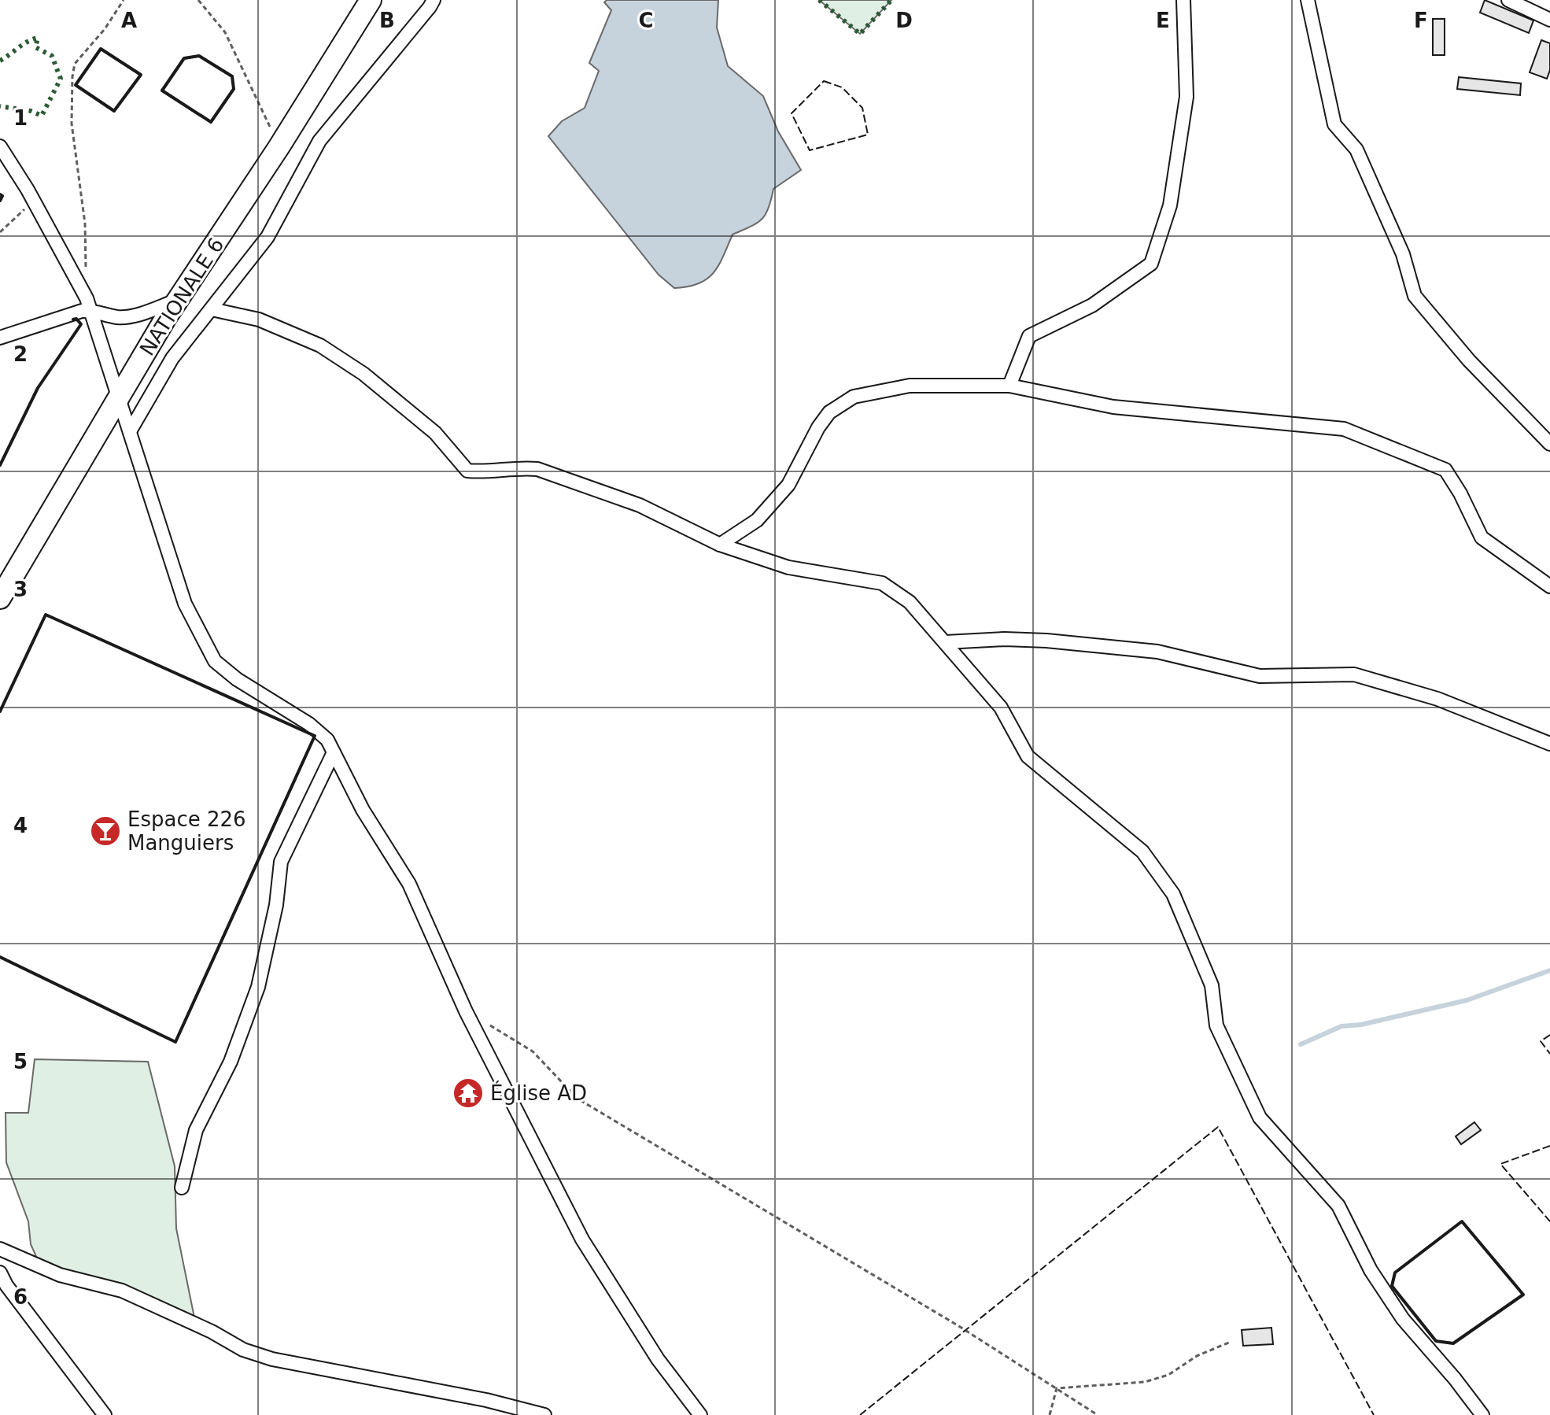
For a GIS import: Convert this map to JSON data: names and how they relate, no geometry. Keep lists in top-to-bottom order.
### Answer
{
  "streets": {
    "main road": ["NATIONALE 6"]
  },
  "places": {
    "bar": ["Espace 226 Manguiers"],
    "temple": ["Église AD"]
  },
  "grid": {
    "columns": [
      "A",
      "B",
      "C",
      "D",
      "E",
      "F"
    ],
    "rows": [
      "1",
      "2",
      "3",
      "4",
      "5",
      "6"
    ]
  }
}
